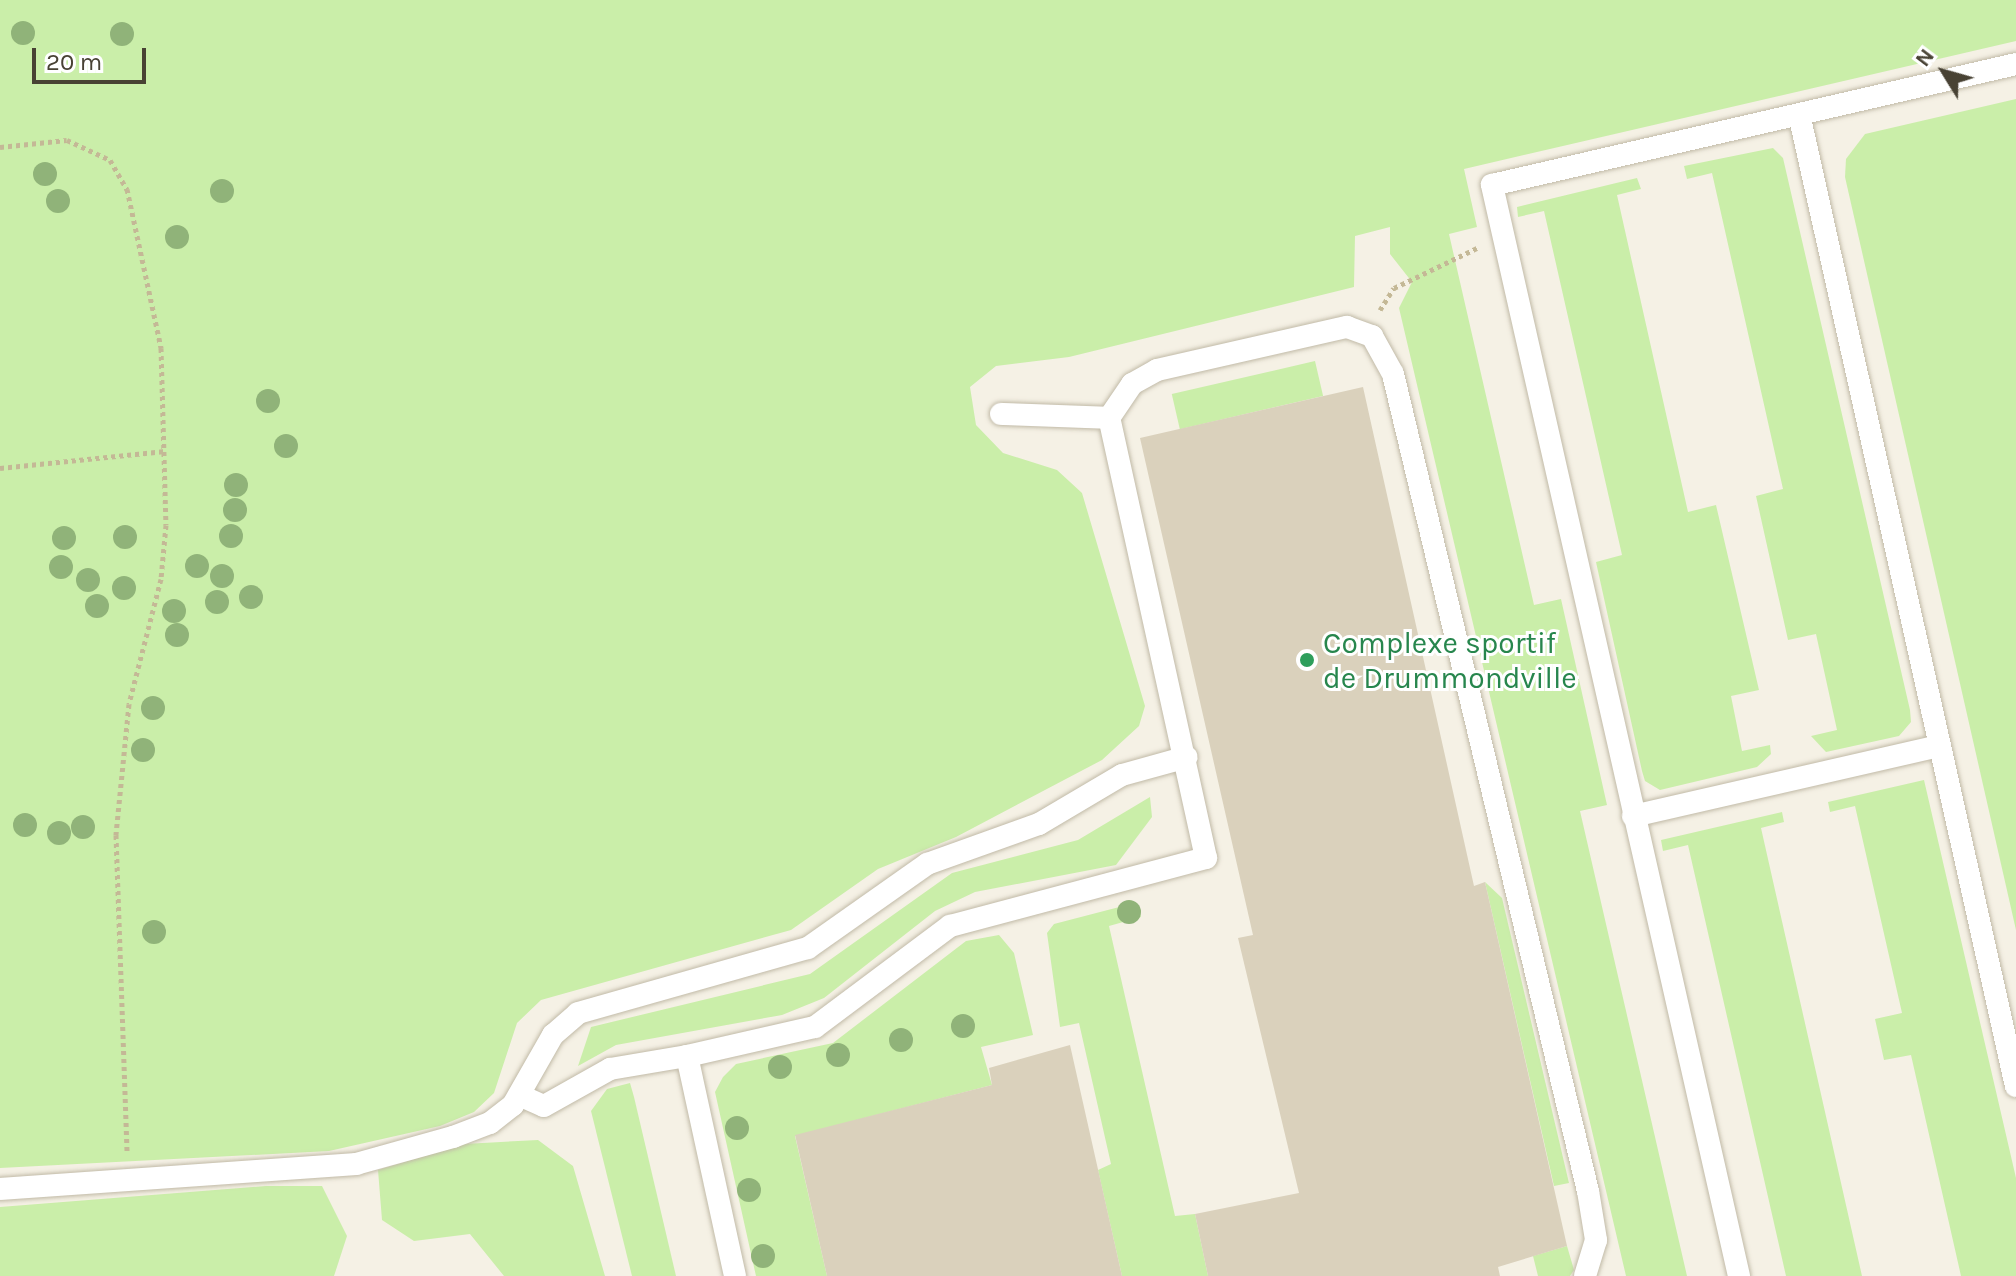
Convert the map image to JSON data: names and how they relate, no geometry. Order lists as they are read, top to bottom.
{
  "places": ["Complexe sportif de Drummondville"],
  "scale_bar": "20 m",
  "north": "top left"
}
